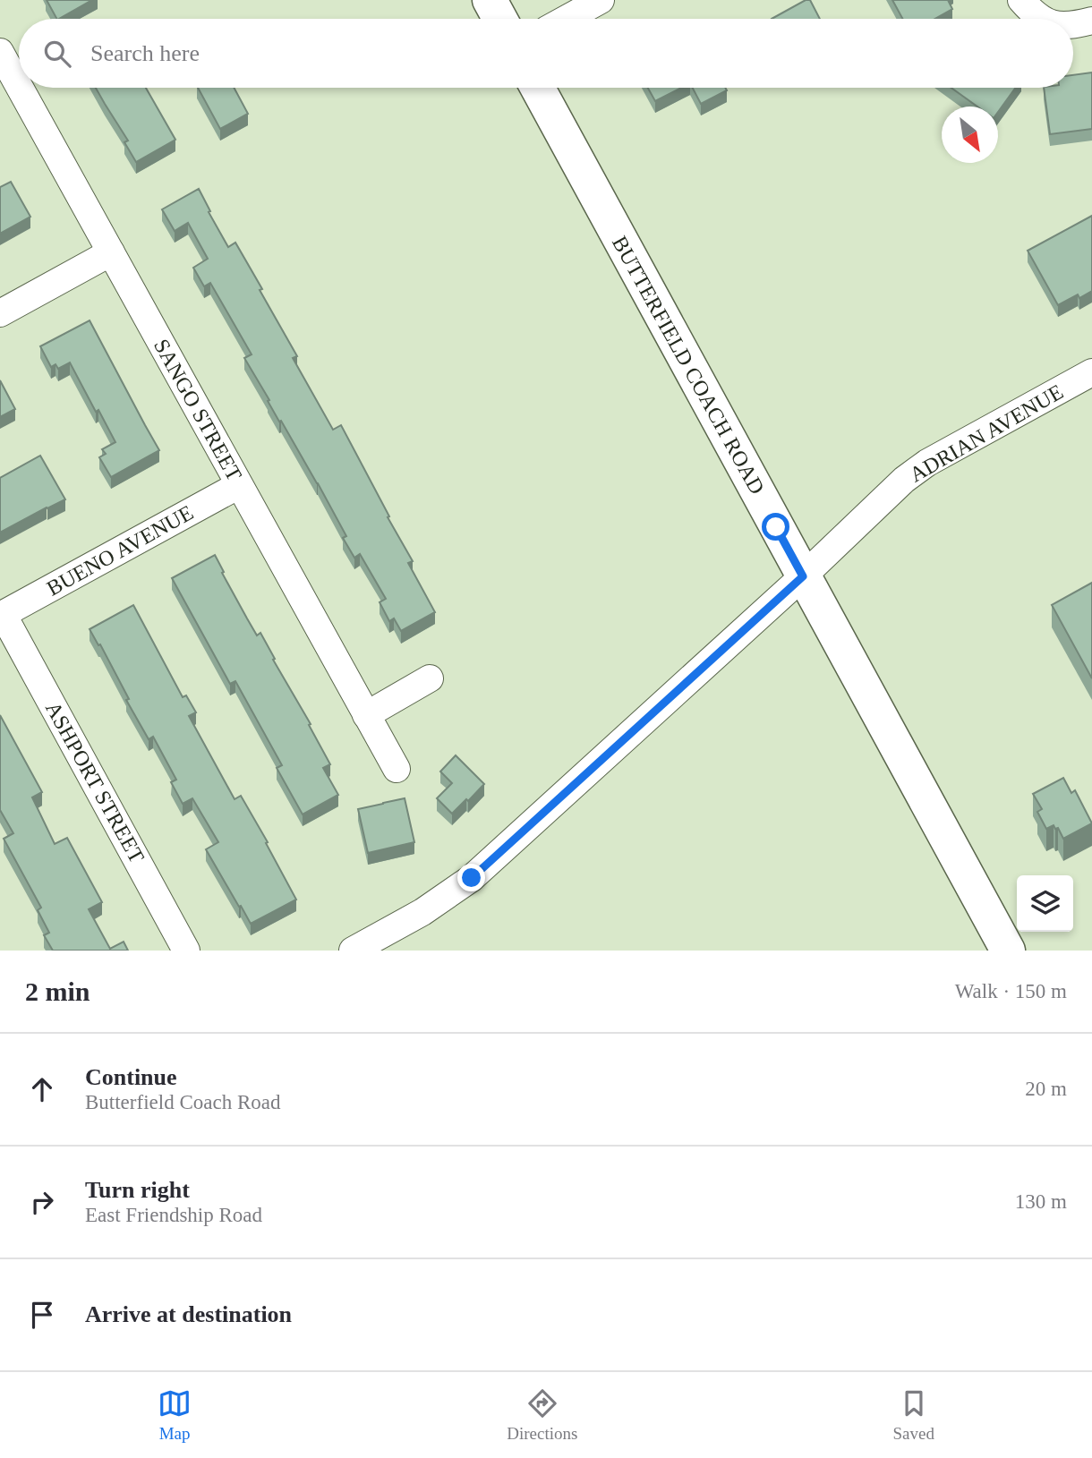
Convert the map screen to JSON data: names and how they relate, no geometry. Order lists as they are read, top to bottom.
{
  "streets": {
    "main road": ["BUTTERFIELD COACH ROAD"],
    "street": [
      "SANGO STREET",
      "ADRIAN AVENUE",
      "BUENO AVENUE",
      "ASHPORT STREET"
    ]
  },
  "crossings": [
    ["BUTTERFIELD COACH ROAD", "ADRIAN AVENUE"],
    ["SANGO STREET", "BUENO AVENUE"],
    ["BUENO AVENUE", "ASHPORT STREET"]
  ],
  "north": "bottom right",
  "page": {
    "search": "Search here",
    "heading": ["2 min", "Walk · 150 m"],
    "list": [
      ["Continue", "Butterfield Coach Road", "20 m"],
      ["Turn right", "East Friendship Road", "130 m"],
      "Arrive at destination"
    ],
    "nav": ["Map", "Directions", "Saved"]
  }
}
